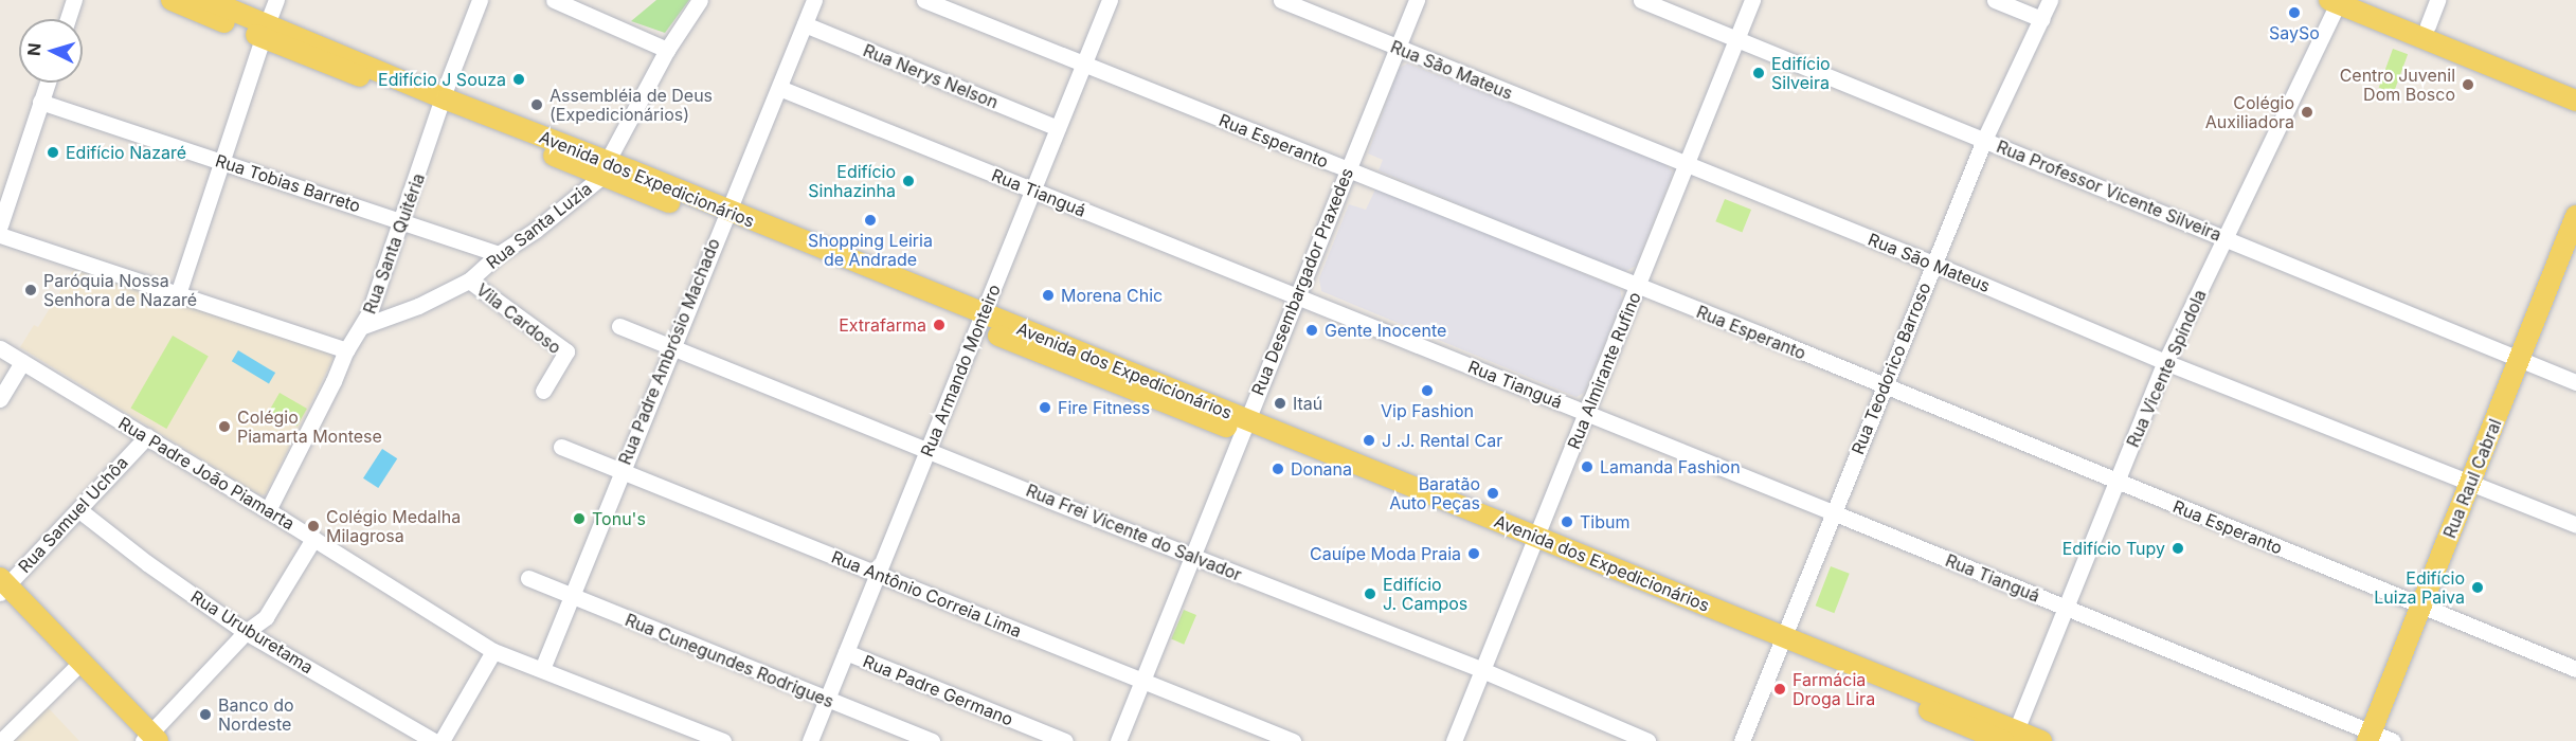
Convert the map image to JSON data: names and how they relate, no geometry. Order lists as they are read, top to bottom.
{
  "streets": {
    "main road": ["Avenida dos Expedicionários", "Rua Raul Cabral"],
    "street": [
      "Rua São Mateus",
      "Rua Nerys Nelson",
      "Rua Esperanto",
      "Rua Tobias Barreto",
      "Rua Professor Vicente Silveira",
      "Rua Tianguá",
      "Rua Santa Luzia",
      "Rua Santa Quitéria",
      "Rua Desembargador Praxedes",
      "Vila Cardoso",
      "Rua Padre Ambrósio Machado",
      "Rua Teodorico Barroso",
      "Rua Vicente Spíndola",
      "Rua Armando Monteiro",
      "Rua Almirante Rufino",
      "Rua Padre João Piamarta",
      "Rua Samuel Uchôa",
      "Rua Frei Vicente do Salvador",
      "Rua Antônio Correia Lima",
      "Rua Uruburetama",
      "Rua Cunegundes Rodrigues",
      "Rua Padre Germano"
    ]
  },
  "crossings": [
    ["Rua São Mateus", "Rua Desembargador Praxedes"],
    ["Rua São Mateus", "Rua Teodorico Barroso"],
    ["Rua São Mateus", "Rua Vicente Spíndola"],
    ["Rua São Mateus", "Rua Almirante Rufino"],
    ["Rua São Mateus", "Rua Raul Cabral"],
    ["Rua Nerys Nelson", "Rua Padre Ambrósio Machado"],
    ["Rua Nerys Nelson", "Rua Armando Monteiro"],
    ["Rua Esperanto", "Rua Desembargador Praxedes"],
    ["Rua Esperanto", "Rua Teodorico Barroso"],
    ["Rua Esperanto", "Rua Vicente Spíndola"],
    ["Rua Esperanto", "Rua Armando Monteiro"],
    ["Rua Esperanto", "Rua Almirante Rufino"],
    ["Rua Esperanto", "Rua Raul Cabral"],
    ["Avenida dos Expedicionários", "Rua Santa Luzia"],
    ["Avenida dos Expedicionários", "Rua Santa Quitéria"],
    ["Avenida dos Expedicionários", "Rua Desembargador Praxedes"],
    ["Avenida dos Expedicionários", "Rua Padre Ambrósio Machado"],
    ["Avenida dos Expedicionários", "Rua Teodorico Barroso"],
    ["Avenida dos Expedicionários", "Rua Vicente Spíndola"],
    ["Avenida dos Expedicionários", "Rua Armando Monteiro"],
    ["Avenida dos Expedicionários", "Rua Almirante Rufino"],
    ["Rua Tobias Barreto", "Rua Santa Luzia"],
    ["Rua Tobias Barreto", "Rua Santa Quitéria"],
    ["Rua Professor Vicente Silveira", "Rua Teodorico Barroso"],
    ["Rua Professor Vicente Silveira", "Rua Vicente Spíndola"],
    ["Rua Professor Vicente Silveira", "Rua Almirante Rufino"],
    ["Rua Professor Vicente Silveira", "Rua Raul Cabral"],
    ["Rua Tianguá", "Rua Desembargador Praxedes"],
    ["Rua Tianguá", "Rua Padre Ambrósio Machado"],
    ["Rua Tianguá", "Rua Teodorico Barroso"],
    ["Rua Tianguá", "Rua Vicente Spíndola"],
    ["Rua Tianguá", "Rua Armando Monteiro"],
    ["Rua Tianguá", "Rua Almirante Rufino"],
    ["Rua Tianguá", "Rua Raul Cabral"],
    ["Rua Santa Luzia", "Rua Santa Quitéria"],
    ["Rua Santa Luzia", "Vila Cardoso"],
    ["Rua Santa Quitéria", "Rua Padre João Piamarta"],
    ["Rua Desembargador Praxedes", "Rua Frei Vicente do Salvador"],
    ["Rua Desembargador Praxedes", "Rua Antônio Correia Lima"],
    ["Rua Padre Ambrósio Machado", "Rua Padre João Piamarta"],
    ["Rua Padre Ambrósio Machado", "Rua Frei Vicente do Salvador"],
    ["Rua Padre Ambrósio Machado", "Rua Antônio Correia Lima"],
    ["Rua Padre Ambrósio Machado", "Rua Cunegundes Rodrigues"],
    ["Rua Armando Monteiro", "Rua Frei Vicente do Salvador"],
    ["Rua Armando Monteiro", "Rua Antônio Correia Lima"],
    ["Rua Armando Monteiro", "Rua Cunegundes Rodrigues"],
    ["Rua Armando Monteiro", "Rua Padre Germano"],
    ["Rua Almirante Rufino", "Rua Frei Vicente do Salvador"],
    ["Rua Padre João Piamarta", "Rua Samuel Uchôa"],
    ["Rua Samuel Uchôa", "Rua Uruburetama"]
  ],
  "places": [
    "SaySo",
    "Edifício Silveira",
    "Edifício J Souza",
    "Centro Juvenil Dom Bosco",
    "Assembléia de Deus (Expedicionários)",
    "Colégio Auxiliadora",
    "Edifício Nazaré",
    "Edifício Sinhazinha",
    "Shopping Leiria de Andrade",
    "Paróquia Nossa Senhora de Nazaré",
    "Morena Chic",
    "Extrafarma",
    "Gente Inocente",
    "Vip Fashion",
    "Itaú",
    "Fire Fitness",
    "Colégio Piamarta Montese",
    "J .J. Rental Car",
    "Lamanda Fashion",
    "Donana",
    "Baratão Auto Peças",
    "Tonu's",
    "Tibum",
    "Colégio Medalha Milagrosa",
    "Edifício Tupy",
    "Cauípe Moda Praia",
    "Edifício Luiza Paiva",
    "Edifício J. Campos",
    "Farmácia Droga Lira",
    "Banco do Nordeste"
  ],
  "north": "left"
}
